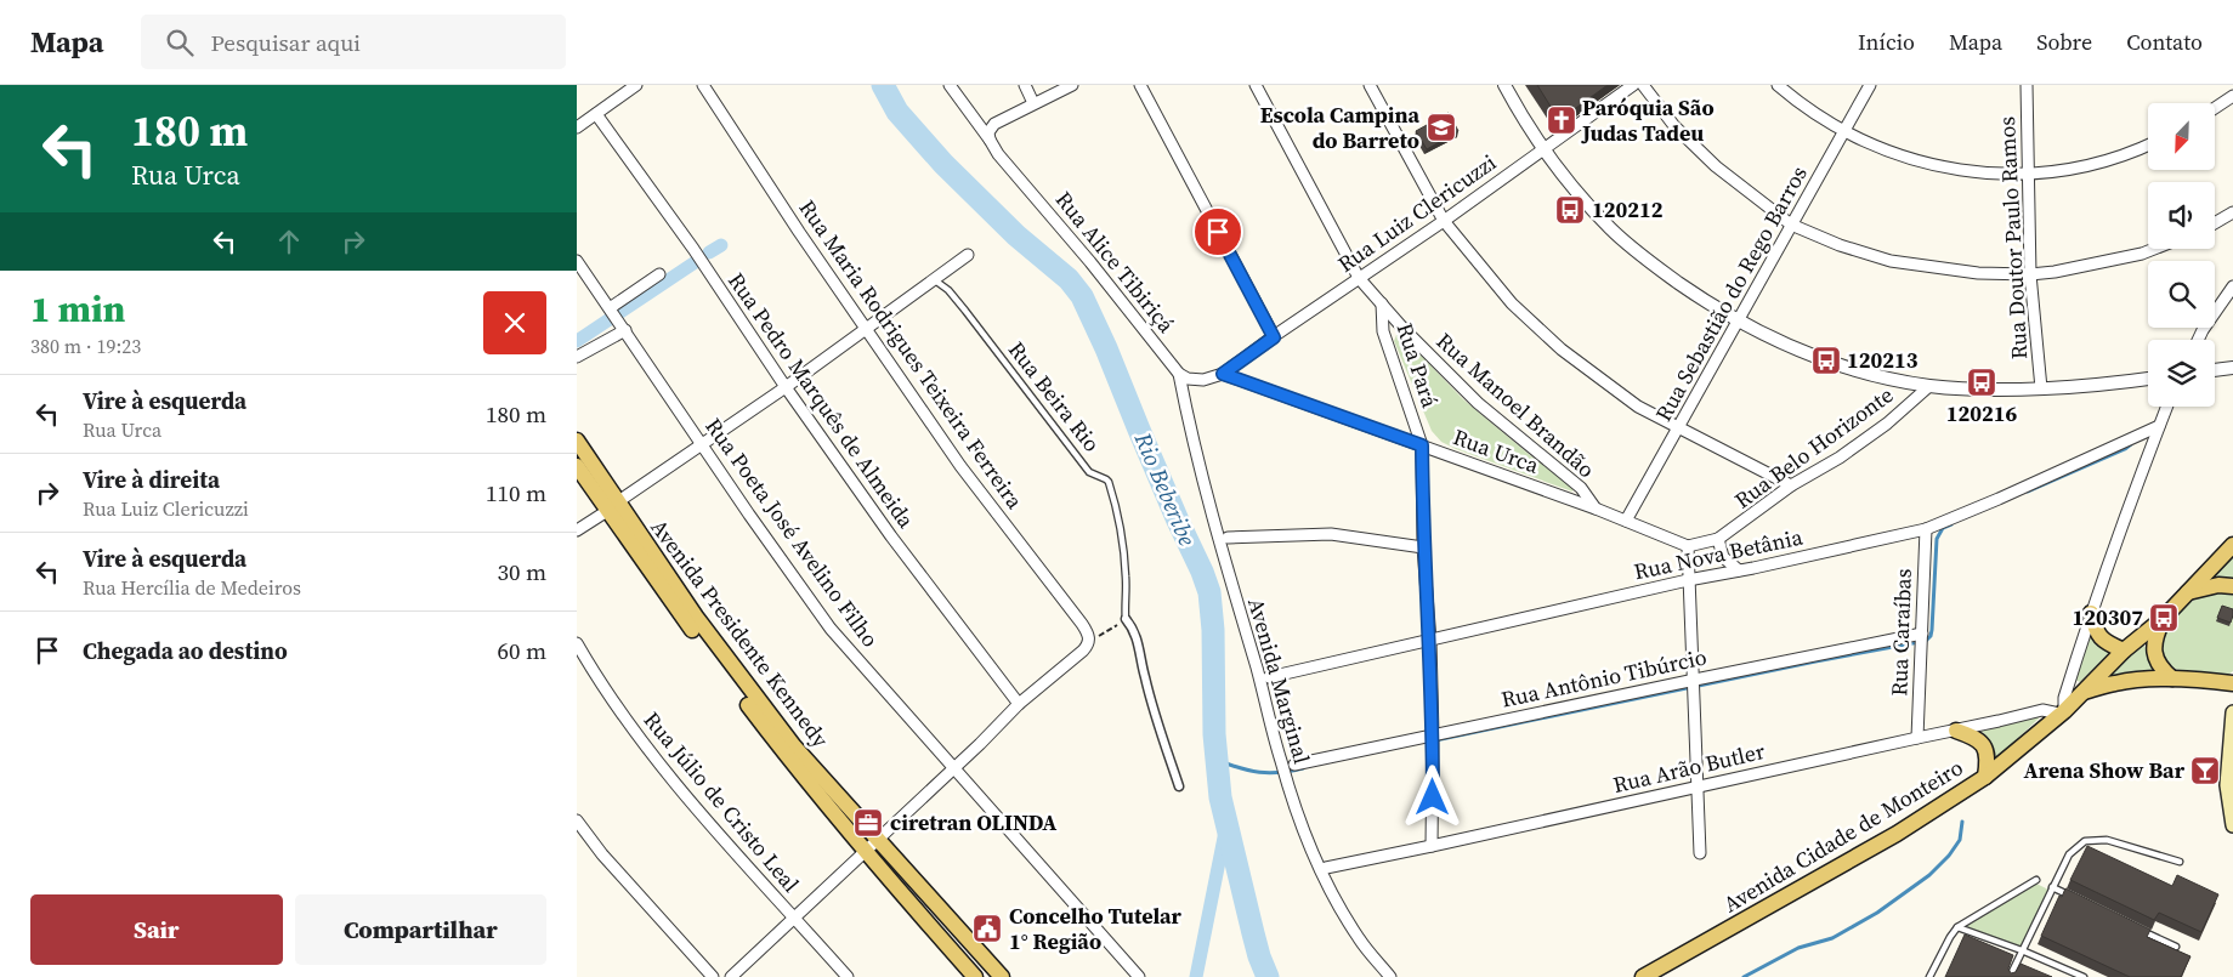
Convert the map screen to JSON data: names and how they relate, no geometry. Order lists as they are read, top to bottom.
{
  "streets": {
    "main road": ["Avenida Presidente Kennedy", "Avenida Cidade de Monteiro"],
    "street": [
      "Rua Luiz Clericuzzi",
      "Rua Doutor Paulo Ramos",
      "Rua Alice Tibiriçá",
      "Rua Sebastião do Rego Barros",
      "Rua Maria Rodrigues Teixeira Ferreira",
      "Rua Pará",
      "Rua Beira Rio",
      "Rua Pedro Marquês de Almeida",
      "Rua Manoel Brandão",
      "Rua Belo Horizonte",
      "Rua Urca",
      "Rua Poeta José Avelino Filho",
      "Rua Nova Betânia",
      "Rua Caraíbas",
      "Rua Antônio Tibúrcio",
      "Avenida Marginal",
      "Rua Arão Butler",
      "Rua Júlio de Cristo Leal"
    ]
  },
  "crossings": [
    ["Rua Luiz Clericuzzi", "Rua Manoel Brandão"],
    ["Rua Luiz Clericuzzi", "Rua Urca"],
    ["Rua Alice Tibiriçá", "Avenida Marginal"],
    ["Rua Sebastião do Rego Barros", "Rua Urca"],
    ["Rua Pará", "Rua Manoel Brandão"],
    ["Rua Pará", "Rua Urca"],
    ["Rua Pará", "Rua Nova Betânia"],
    ["Rua Pará", "Rua Antônio Tibúrcio"],
    ["Rua Pará", "Rua Arão Butler"],
    ["Rua Manoel Brandão", "Rua Urca"],
    ["Rua Nova Betânia", "Rua Caraíbas"],
    ["Rua Caraíbas", "Rua Antônio Tibúrcio"],
    ["Rua Caraíbas", "Rua Arão Butler"],
    ["Rua Arão Butler", "Avenida Cidade de Monteiro"]
  ],
  "water": ["Rio Beberibe"],
  "places": {
    "church": ["Paróquia São Judas Tadeu"],
    "school or university": ["Escola Campina do Barreto"],
    "bus stop": [
      "120212",
      "120213",
      "120216",
      "120307"
    ],
    "bar": ["Arena Show Bar"],
    "office": ["ciretran OLINDA"],
    "public building": ["Concelho Tutelar 1° Região"]
  },
  "north": "bottom left",
  "page": {
    "header": "Mapa",
    "search": "Pesquisar aqui",
    "nav": [
      "Início",
      "Mapa",
      "Sobre",
      "Contato"
    ],
    "turn": ["180 m", "Rua Urca"],
    "heading": ["1 min", "380 m · 19:23"],
    "list": [
      {
        "name": "Vire à esquerda",
        "note": "Rua Urca",
        "value": "180 m"
      },
      {
        "name": "Vire à direita",
        "note": "Rua Luiz Clericuzzi",
        "value": "110 m"
      },
      {
        "name": "Vire à esquerda",
        "note": "Rua Hercília de Medeiros",
        "value": "30 m"
      },
      {
        "name": "Chegada ao destino",
        "value": "60 m"
      }
    ],
    "buttons": ["Sair", "Compartilhar"]
  }
}
